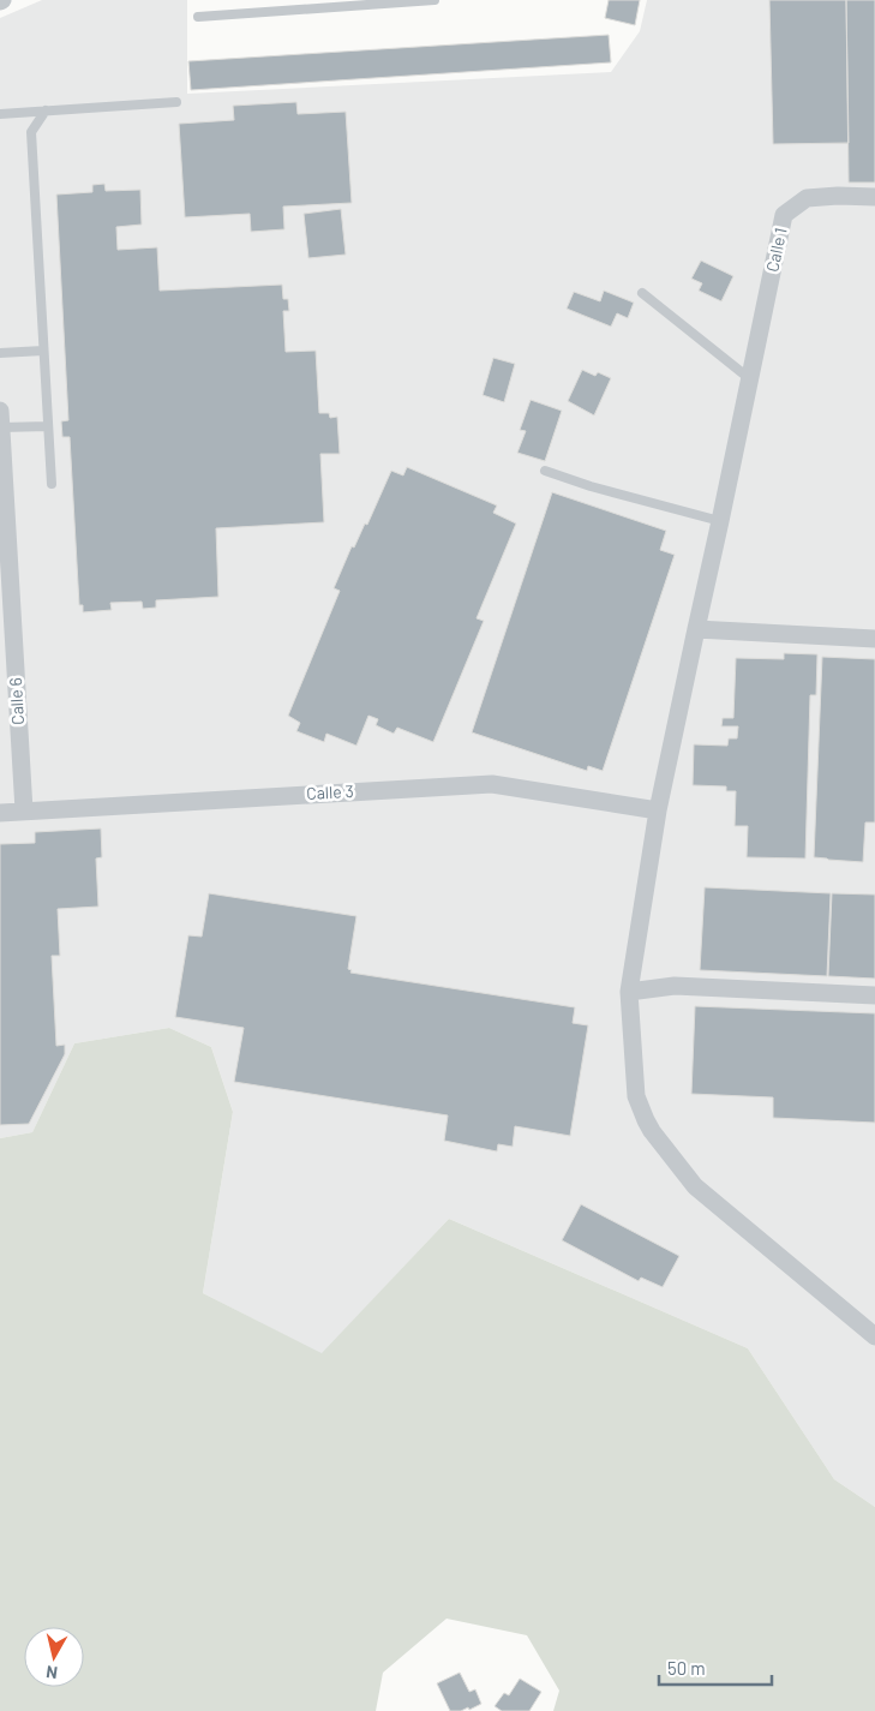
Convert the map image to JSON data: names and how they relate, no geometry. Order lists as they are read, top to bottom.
{
  "streets": {
    "street": ["Calle 1", "Calle 6", "Calle 3"]
  },
  "crossings": [
    ["Calle 1", "Calle 3"],
    ["Calle 6", "Calle 3"]
  ],
  "scale_bar": "50 m",
  "north": "bottom"
}
